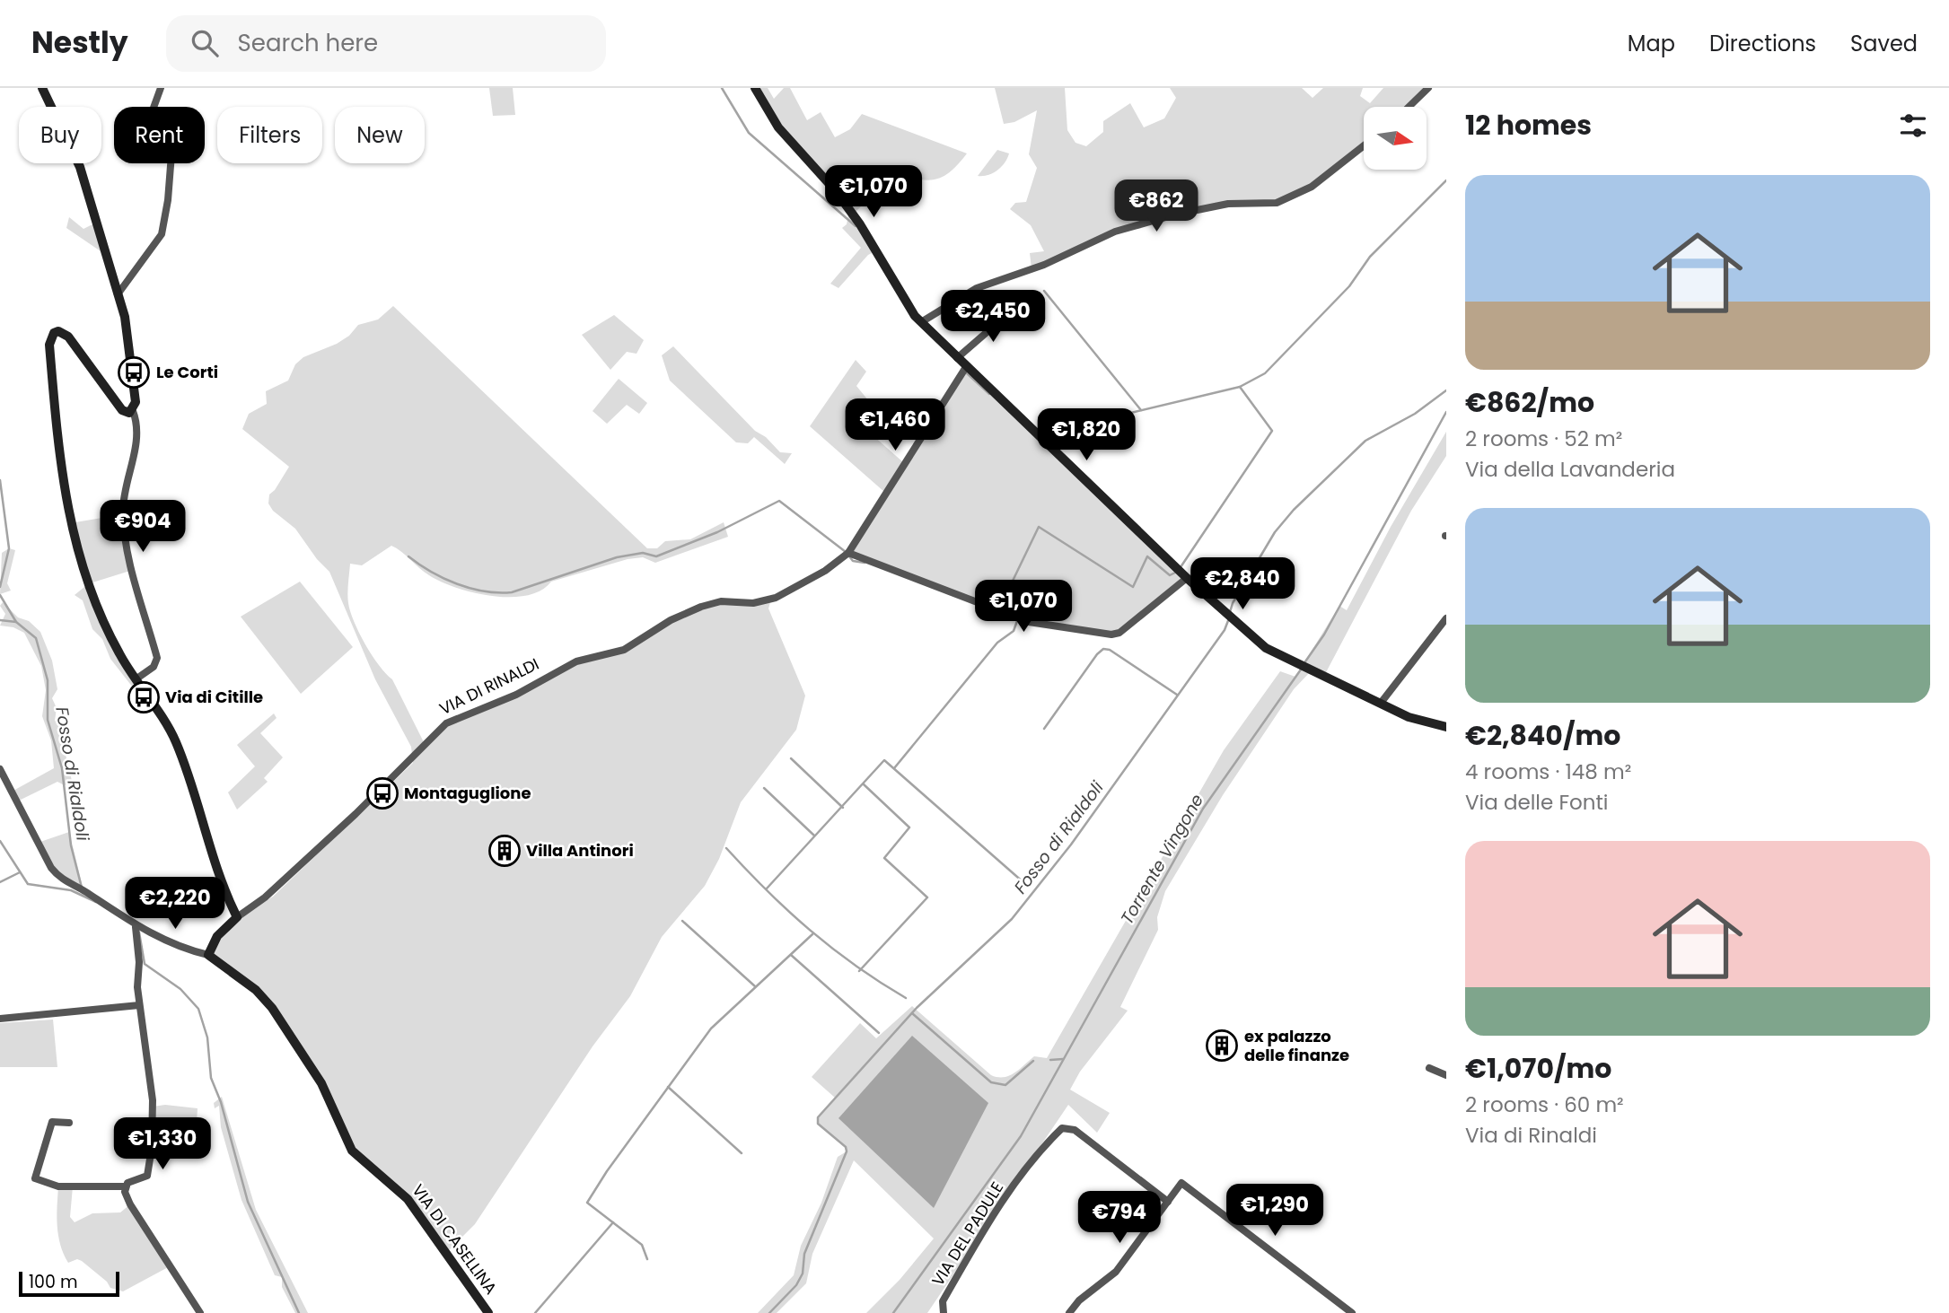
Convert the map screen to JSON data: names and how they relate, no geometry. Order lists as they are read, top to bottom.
{
  "streets": {
    "street": ["VIA DI RINALDI", "VIA DEL PADULE", "VIA DI CASELLINA"]
  },
  "crossings": [
    ["VIA DI RINALDI", "VIA DI CASELLINA"]
  ],
  "water": ["Fosso di Rialdoli", "Torrente Vingone"],
  "places": {
    "bus stop": ["Le Corti", "Via di Citille", "Montaguglione"],
    "building": ["Villa Antinori", "ex palazzo delle finanze"]
  },
  "scale_bar": "100 m",
  "north": "right",
  "page": {
    "header": "Nestly",
    "search": "Search here",
    "nav": ["Map", "Directions", "Saved"],
    "heading": "12 homes",
    "chip": [
      "Buy",
      "Rent",
      "Filters",
      "New"
    ],
    "list": [
      {
        "name": "€862/mo",
        "note": "2 rooms · 52 m² · Via della Lavanderia"
      },
      {
        "name": "€2,840/mo",
        "note": "4 rooms · 148 m² · Via delle Fonti"
      },
      {
        "name": "€1,070/mo",
        "note": "2 rooms · 60 m² · Via di Rinaldi"
      }
    ],
    "price": [
      "€1,070",
      "€862",
      "€2,450",
      "€1,460",
      "€1,820",
      "€904",
      "€2,840",
      "€1,070",
      "€2,220",
      "€1,330",
      "€1,290",
      "€794"
    ],
    "scale": "100 m"
  }
}
